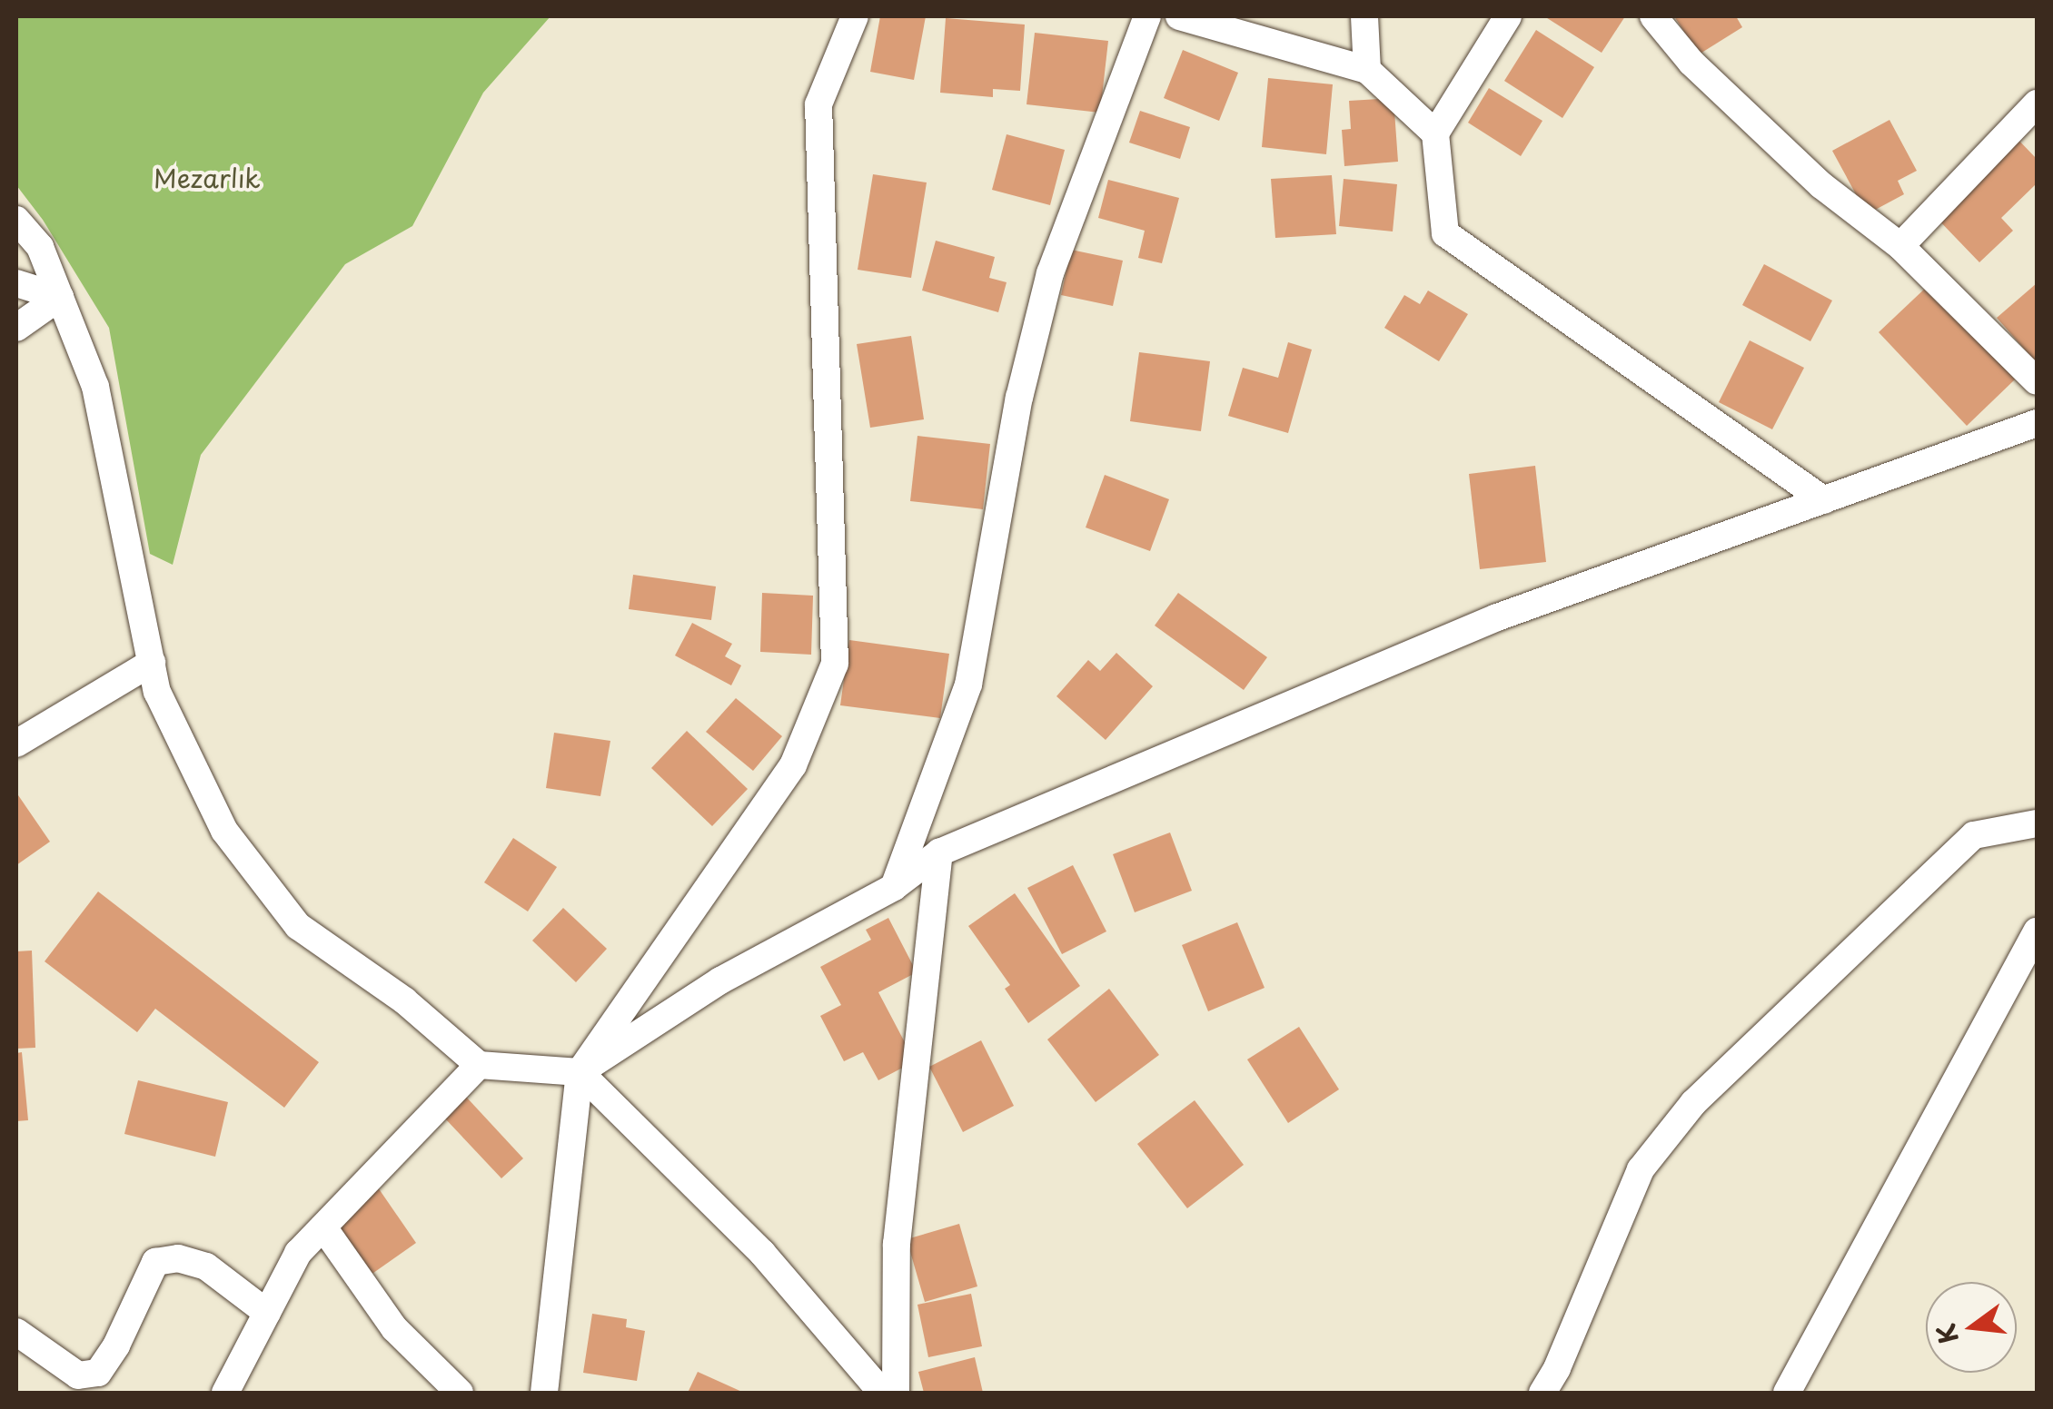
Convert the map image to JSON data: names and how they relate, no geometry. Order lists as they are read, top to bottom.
{
  "parks": ["Mezarlık"],
  "north": "left"
}
